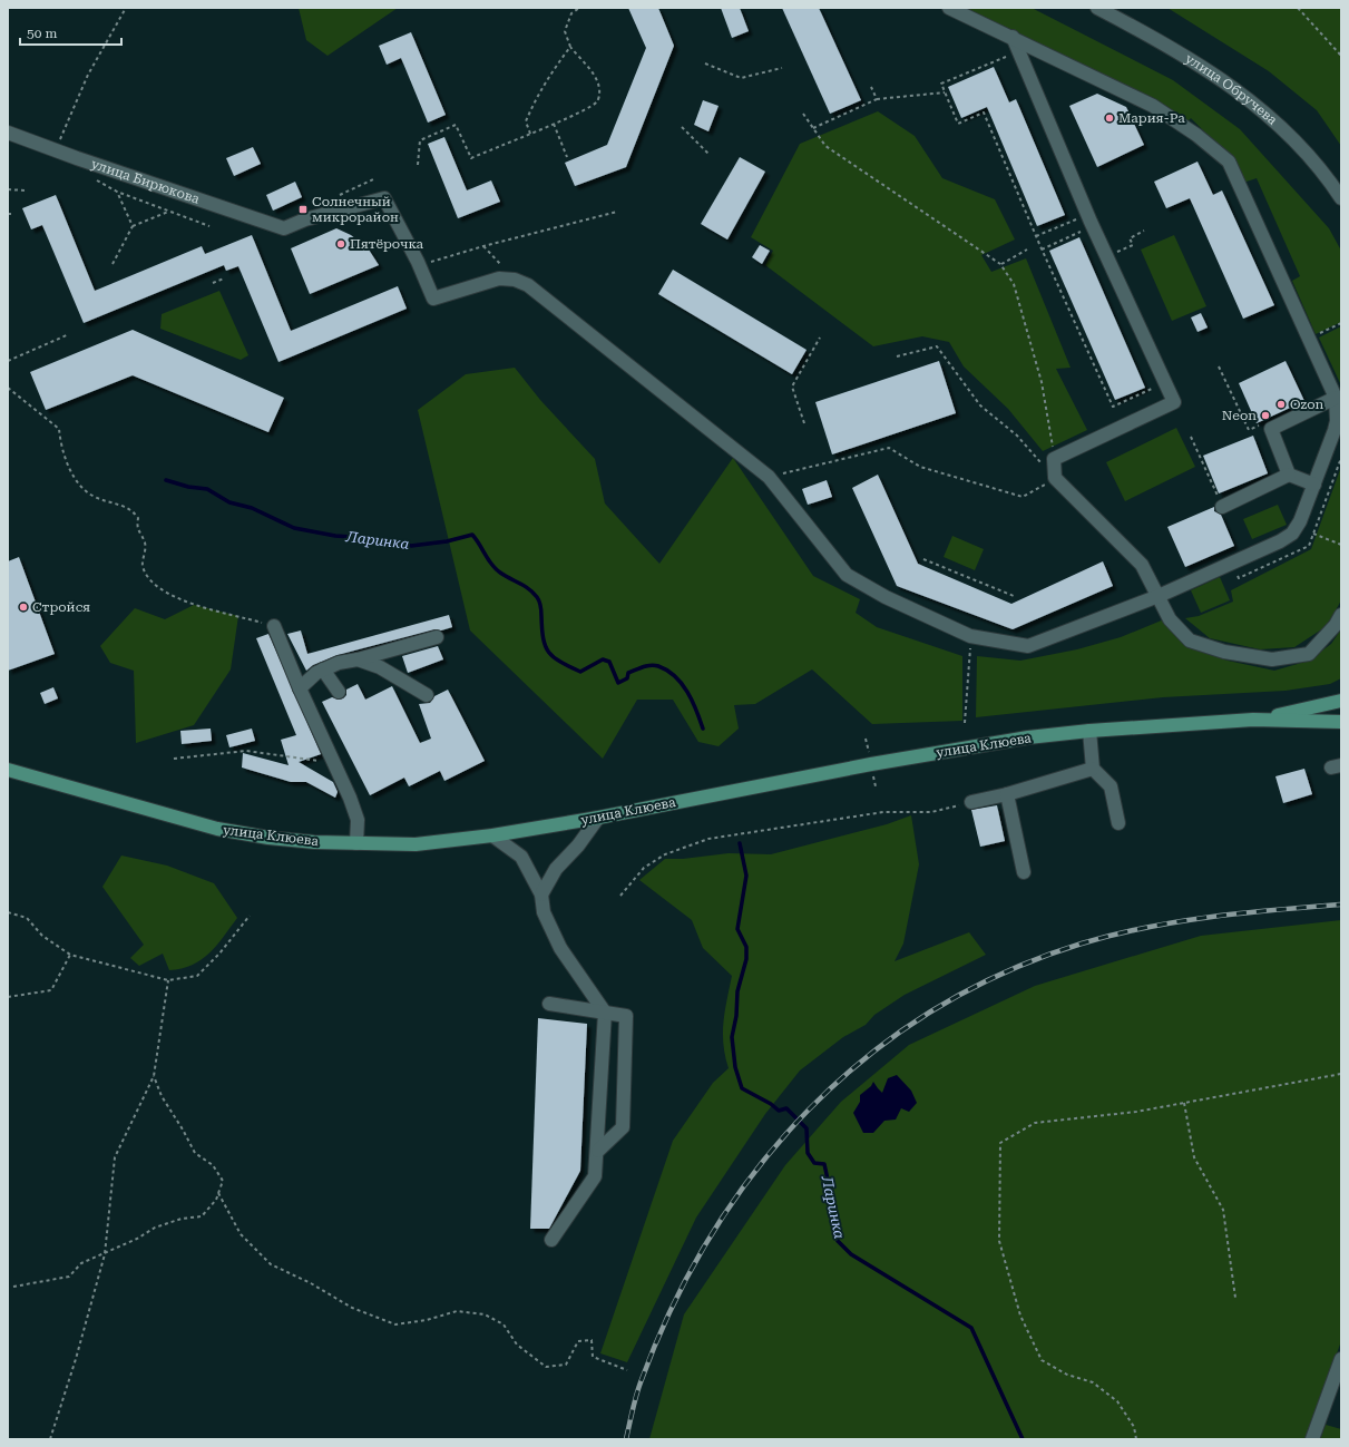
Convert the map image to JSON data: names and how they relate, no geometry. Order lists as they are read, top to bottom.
{
  "streets": {
    "main road": ["улица Клюева"],
    "street": ["улица Обручева", "улица Бирюкова"]
  },
  "water": ["Ларинка"],
  "places": {
    "other": [
      "Мария-Ра",
      "Пятёрочка",
      "Ozon",
      "Neon",
      "Стройся"
    ],
    "transit": ["Солнечный микрорайон"]
  },
  "scale_bar": "50 m"
}
